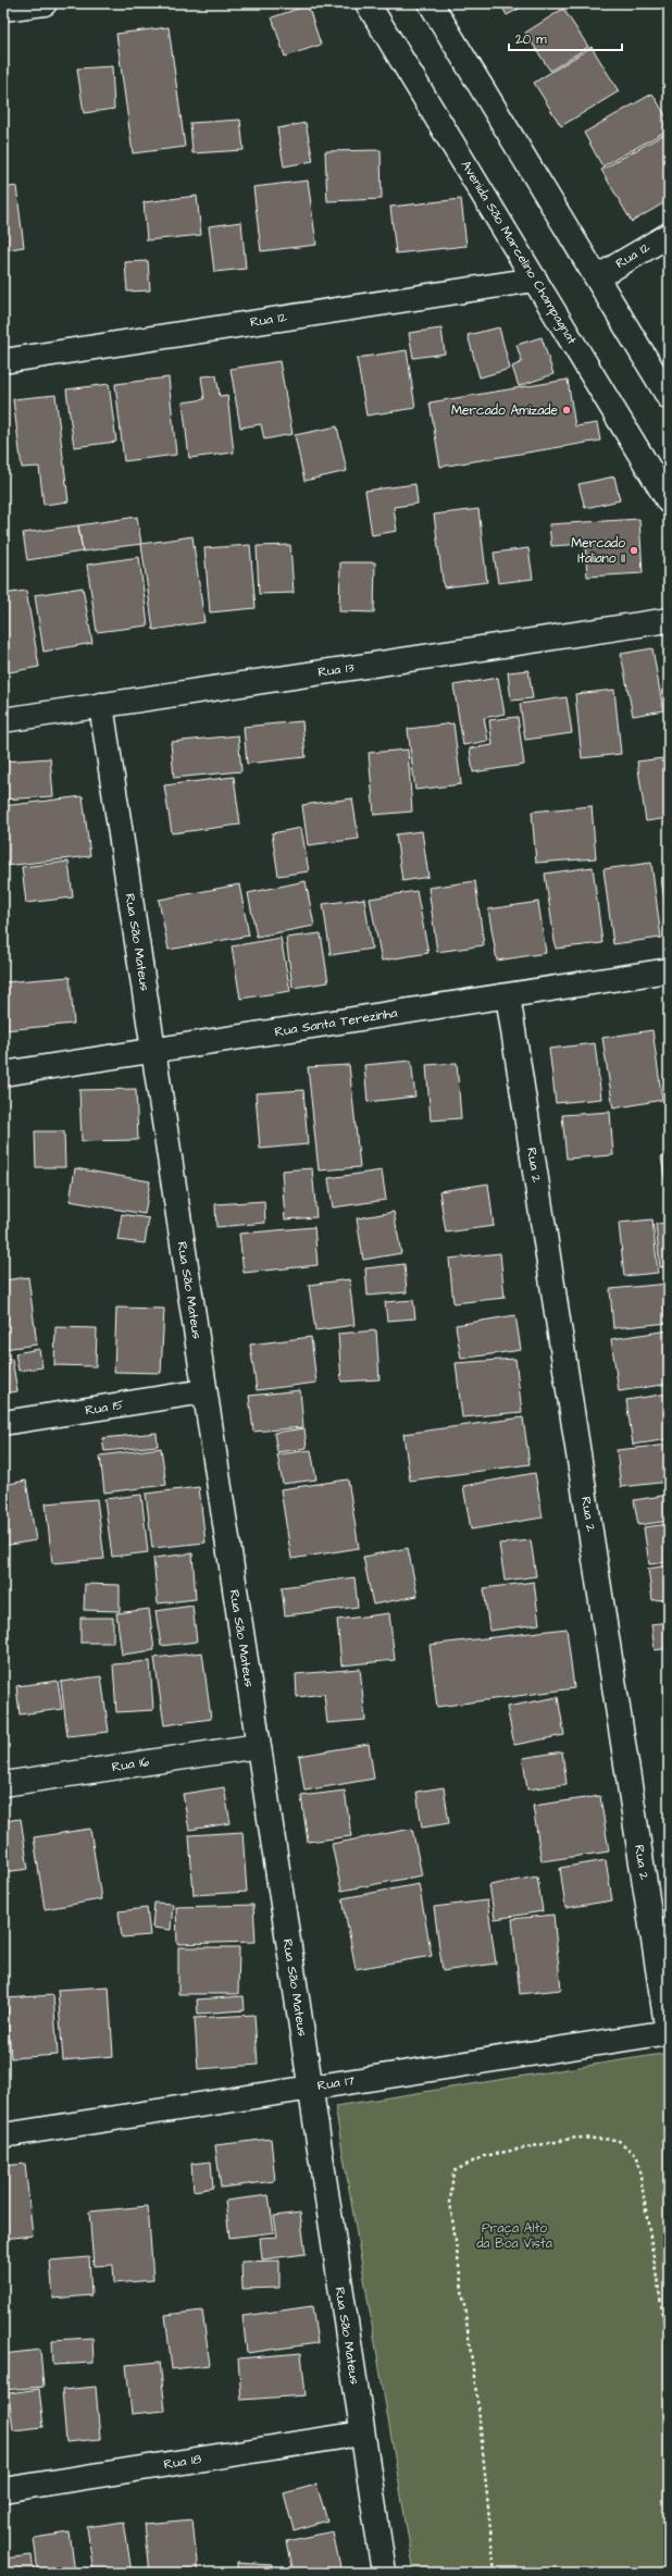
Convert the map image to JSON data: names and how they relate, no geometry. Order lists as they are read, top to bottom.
{
  "streets": {
    "street": [
      "Avenida São Marcelino Champagnat",
      "Rua 12",
      "Rua 13",
      "Rua São Mateus",
      "Rua Santa Terezinha",
      "Rua 2",
      "Rua 15",
      "Rua 16",
      "Rua 17",
      "Rua 18"
    ]
  },
  "crossings": [
    ["Avenida São Marcelino Champagnat", "Rua 12"],
    ["Rua 13", "Rua São Mateus"],
    ["Rua São Mateus", "Rua Santa Terezinha"],
    ["Rua São Mateus", "Rua 15"],
    ["Rua São Mateus", "Rua 16"],
    ["Rua São Mateus", "Rua 17"],
    ["Rua São Mateus", "Rua 18"],
    ["Rua Santa Terezinha", "Rua 2"],
    ["Rua 2", "Rua 17"]
  ],
  "parks": ["Praça Alto da Boa Vista"],
  "places": ["Mercado Amizade", "Mercado Italiano II"],
  "scale_bar": "20 m"
}
